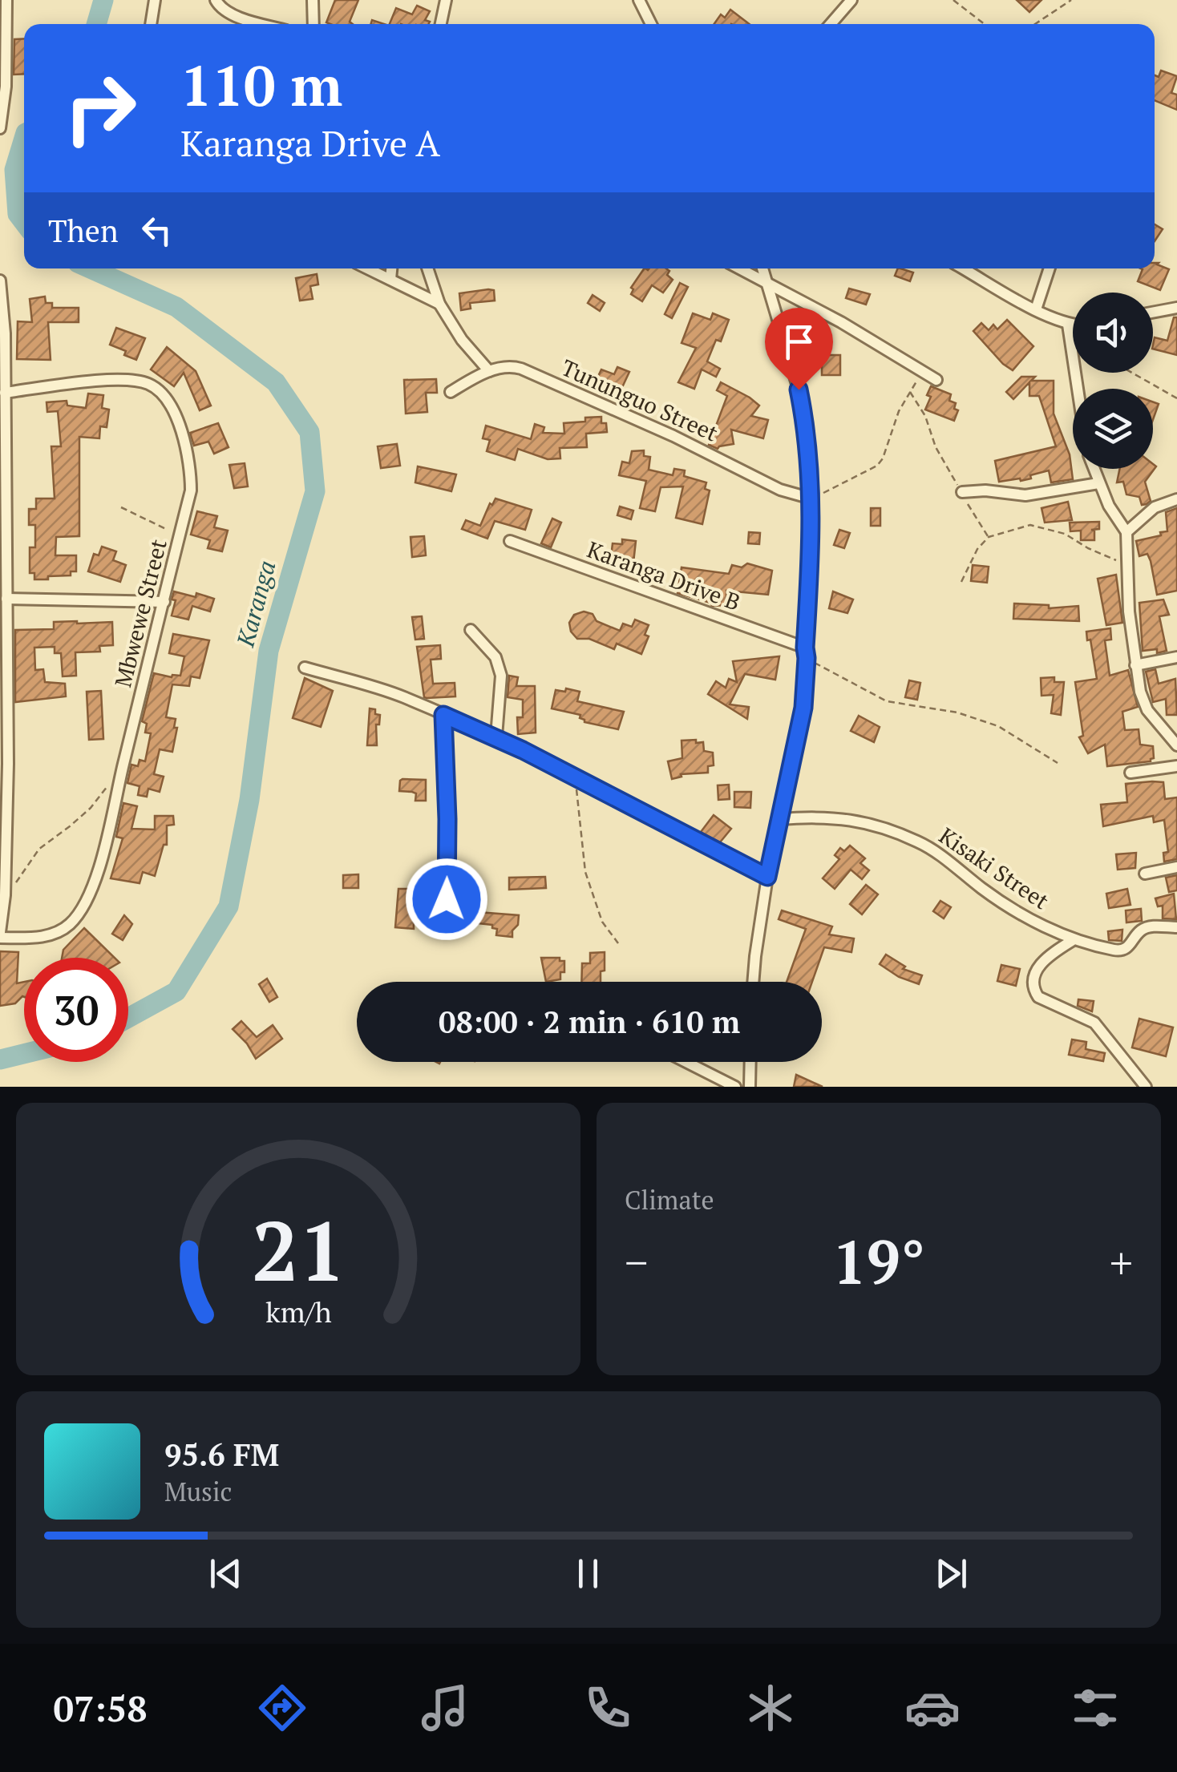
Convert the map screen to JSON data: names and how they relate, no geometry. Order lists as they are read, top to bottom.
{
  "streets": {
    "street": [
      "Tununguo Street",
      "Karanga Drive B",
      "Mbwewe Street",
      "Kisaki Street"
    ]
  },
  "water": ["Karanga"],
  "page": {
    "turn": ["110 m", "Karanga Drive A"],
    "then": "Then",
    "limit": "30",
    "trip": "08:00 · 2 min · 610 m",
    "tile": "Climate",
    "heat": ["−", "19°", "+"],
    "song": ["95.6 FM", "Music"],
    "tabs": "07:58",
    "gauge": ["21", "km/h"]
  }
}
